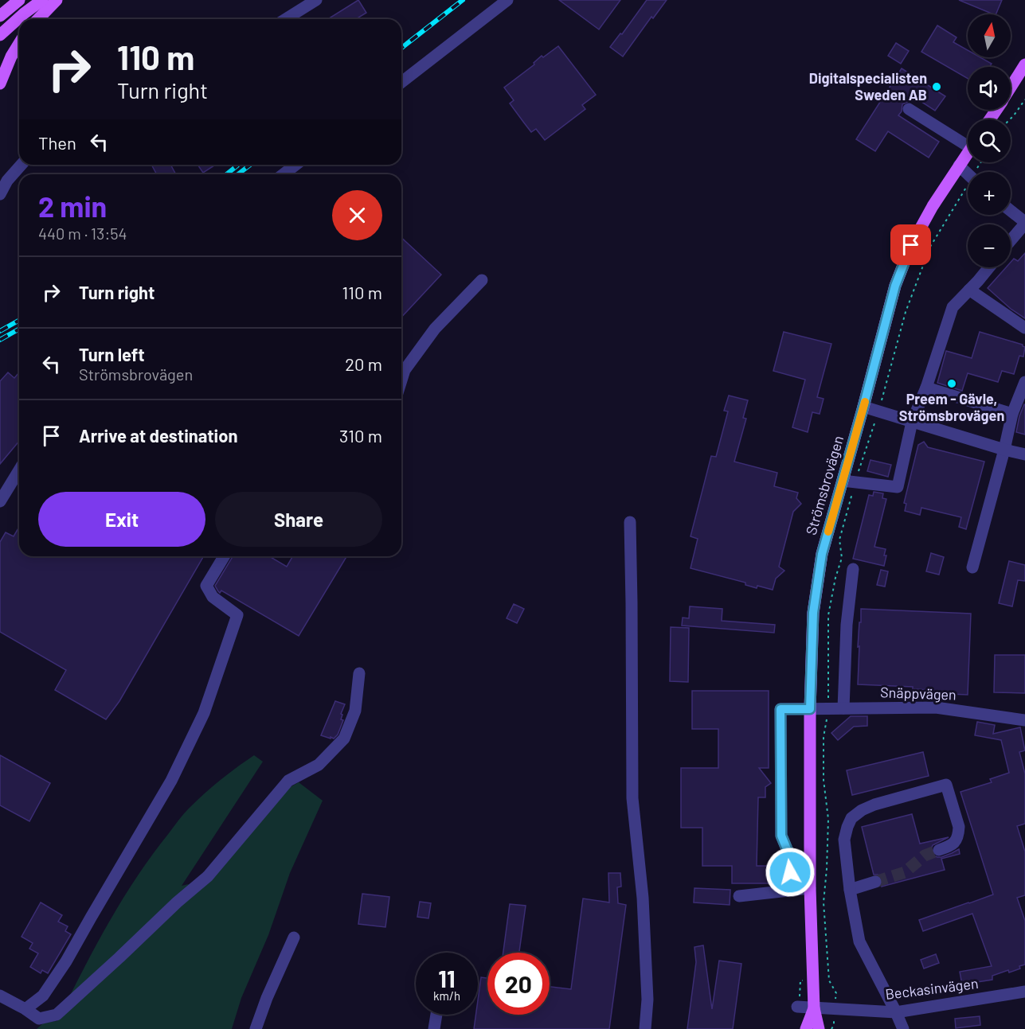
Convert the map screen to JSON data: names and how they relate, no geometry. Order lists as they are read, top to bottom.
{
  "streets": {
    "main road": ["Strömsbrovägen"],
    "street": ["Snäppvägen", "Beckasinvägen"]
  },
  "crossings": [
    ["Strömsbrovägen", "Snäppvägen"],
    ["Strömsbrovägen", "Beckasinvägen"]
  ],
  "places": ["Digitalspecialisten Sweden AB", "Preem - Gävle, Strömsbrovägen"],
  "north": "top",
  "page": {
    "map_buttons": ["+", "−"],
    "turn": ["110 m", "Turn right"],
    "then": "Then",
    "heading": ["2 min", "440 m · 13:54"],
    "list": [
      {
        "name": "Turn right",
        "value": "110 m"
      },
      {
        "name": "Turn left",
        "note": "Strömsbrovägen",
        "value": "20 m"
      },
      {
        "name": "Arrive at destination",
        "value": "310 m"
      }
    ],
    "buttons": ["Exit", "Share"],
    "speed": "11 km/h",
    "limit": "20"
  }
}
